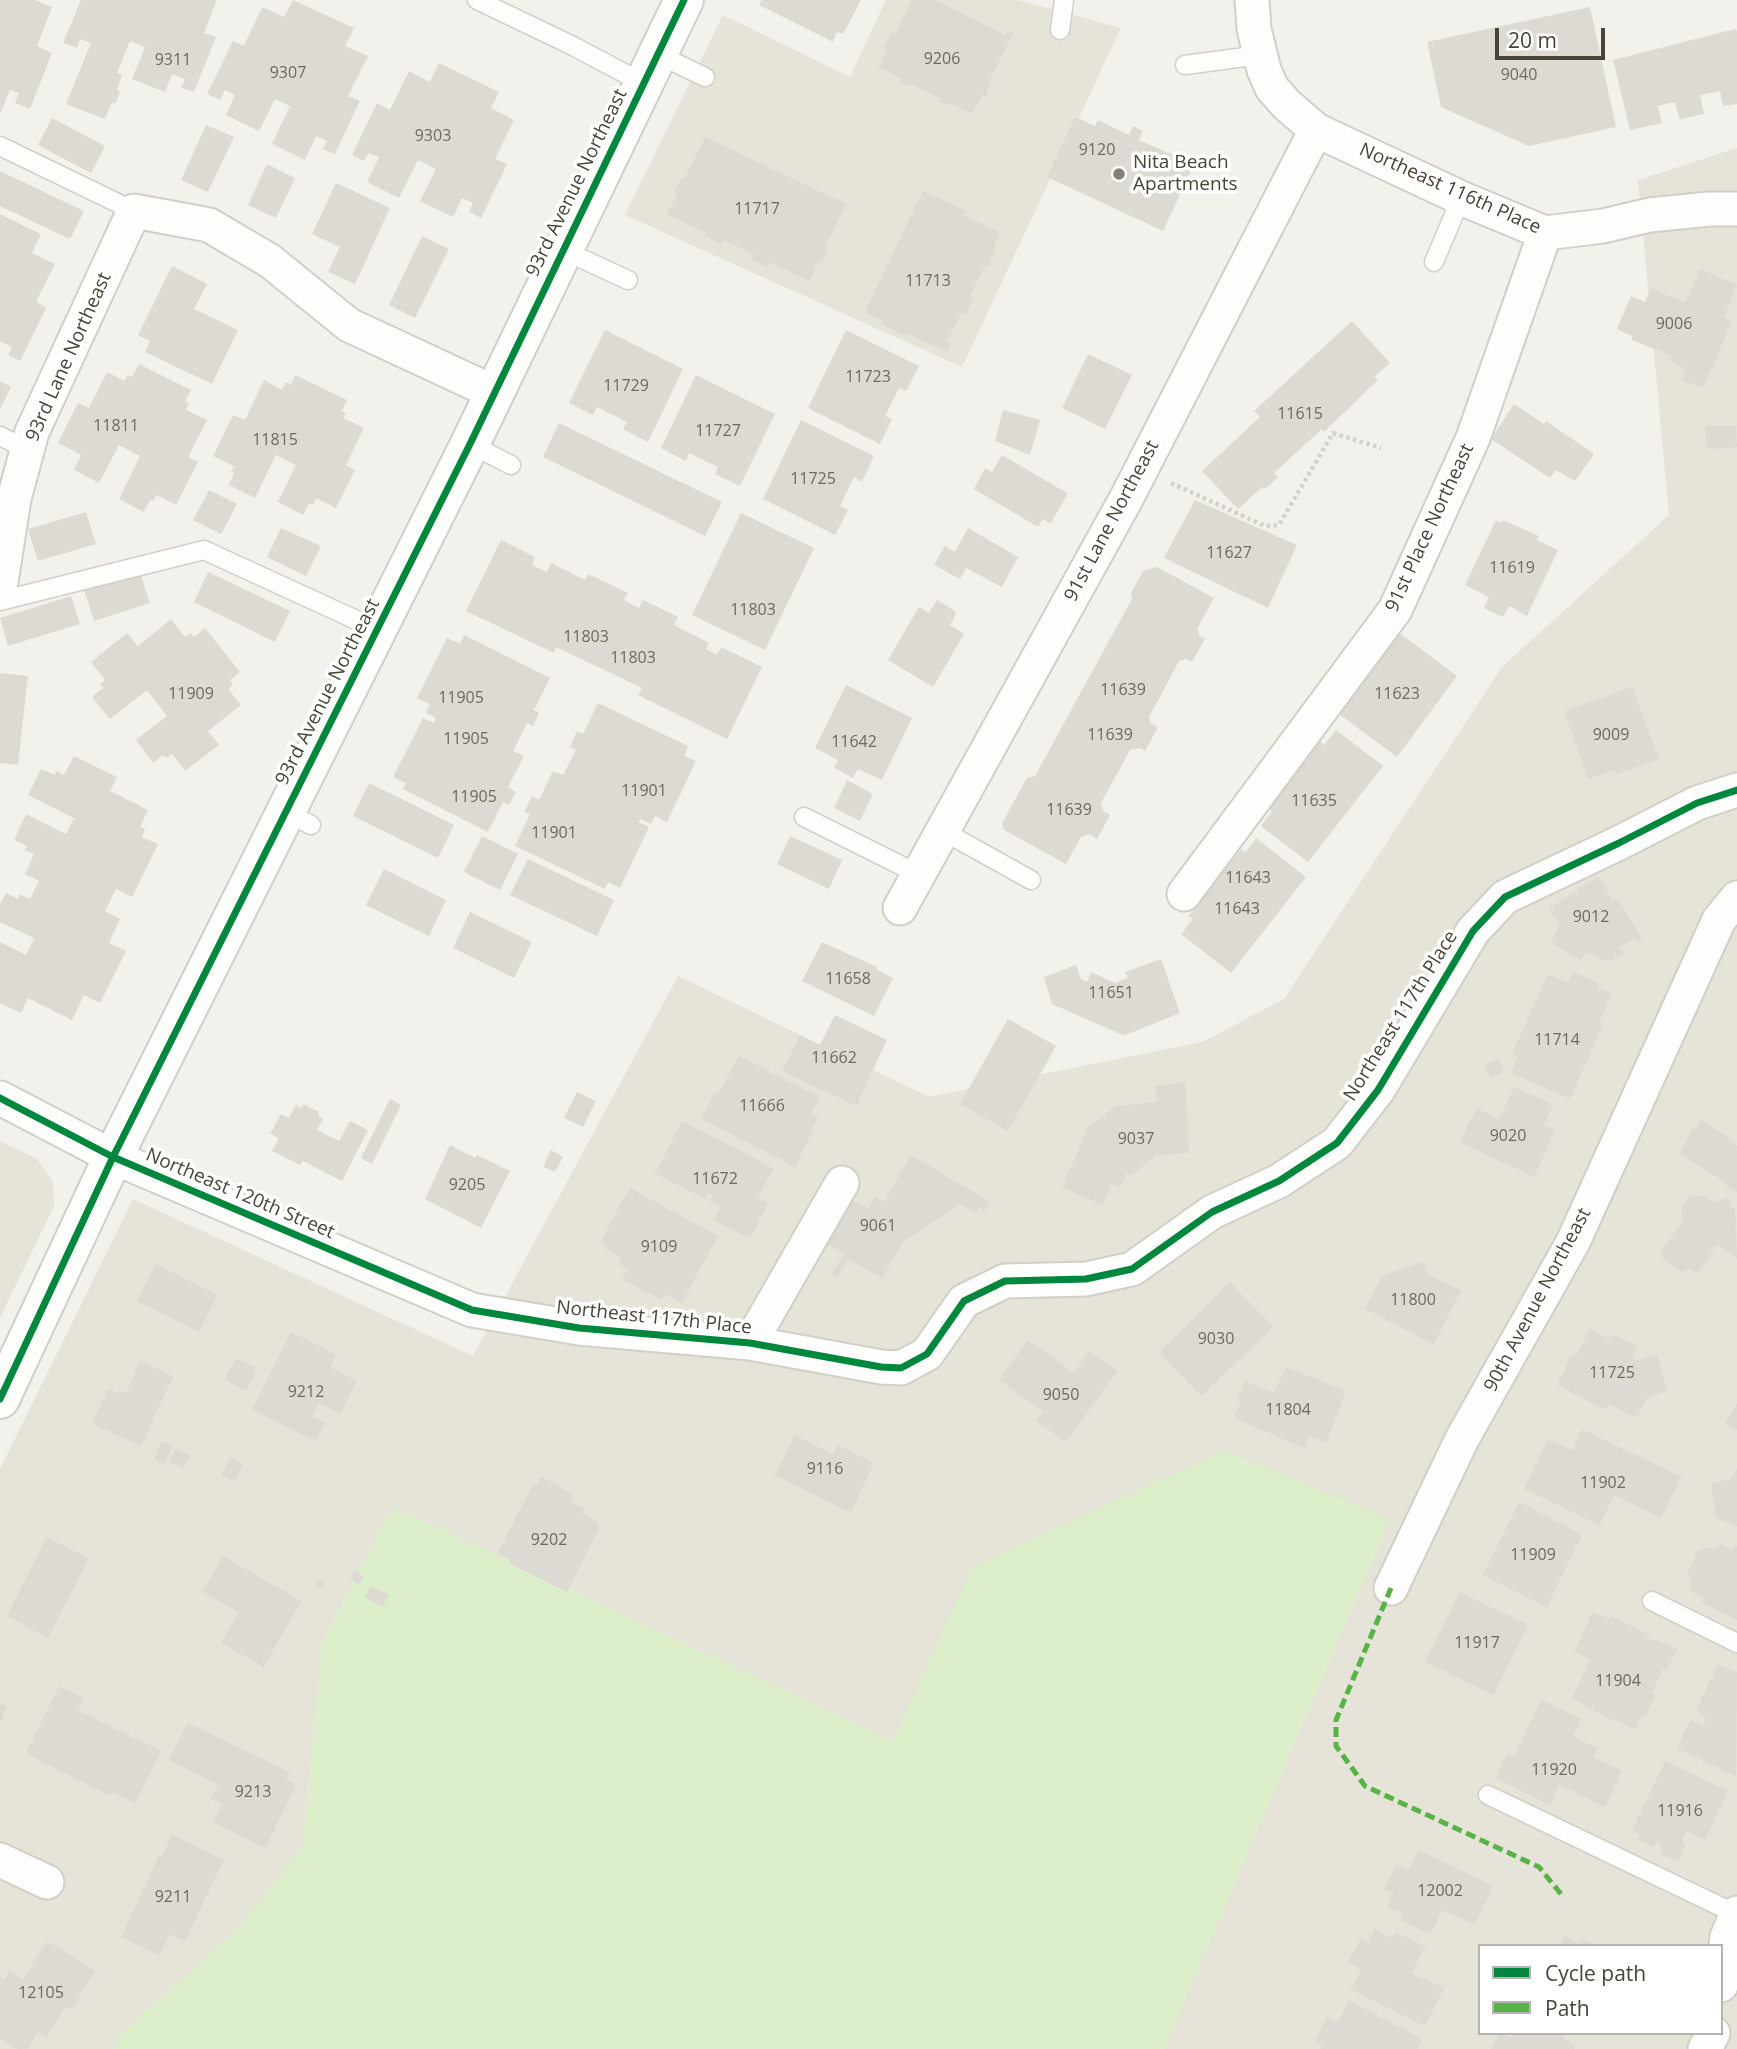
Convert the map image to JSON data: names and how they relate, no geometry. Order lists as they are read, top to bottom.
{
  "streets": {
    "street": [
      "93rd Avenue Northeast",
      "Northeast 116th Place",
      "93rd Lane Northeast",
      "91st Lane Northeast",
      "91st Place Northeast",
      "Northeast 117th Place",
      "Northeast 120th Street",
      "90th Avenue Northeast"
    ]
  },
  "crossings": [
    ["93rd Avenue Northeast", "Northeast 120th Street"],
    ["Northeast 116th Place", "91st Lane Northeast"],
    ["Northeast 116th Place", "91st Place Northeast"],
    ["Northeast 117th Place", "Northeast 120th Street"]
  ],
  "places": ["Nita Beach Apartments"],
  "house_numbers": [
    "9206",
    "9311",
    "9307",
    "9040",
    "9303",
    "9120",
    "11717",
    "11713",
    "9006",
    "11723",
    "11729",
    "11615",
    "11811",
    "11727",
    "11815",
    "11725",
    "11627",
    "11619",
    "11803",
    "11803",
    "11803",
    "11639",
    "11909",
    "11623",
    "11905",
    "11639",
    "9009",
    "11905",
    "11642",
    "11901",
    "11905",
    "11635",
    "11639",
    "11901",
    "11643",
    "11643",
    "9012",
    "11658",
    "11651",
    "11714",
    "11662",
    "11666",
    "9020",
    "9037",
    "11672",
    "9205",
    "9061",
    "9109",
    "11800",
    "9030",
    "11725",
    "9212",
    "9050",
    "11804",
    "9116",
    "11902",
    "9202",
    "11909",
    "11917",
    "11904",
    "11920",
    "9213",
    "11916",
    "12002",
    "9211",
    "12105"
  ],
  "legend": ["Cycle path", "Path"],
  "scale_bar": "20 m"
}
